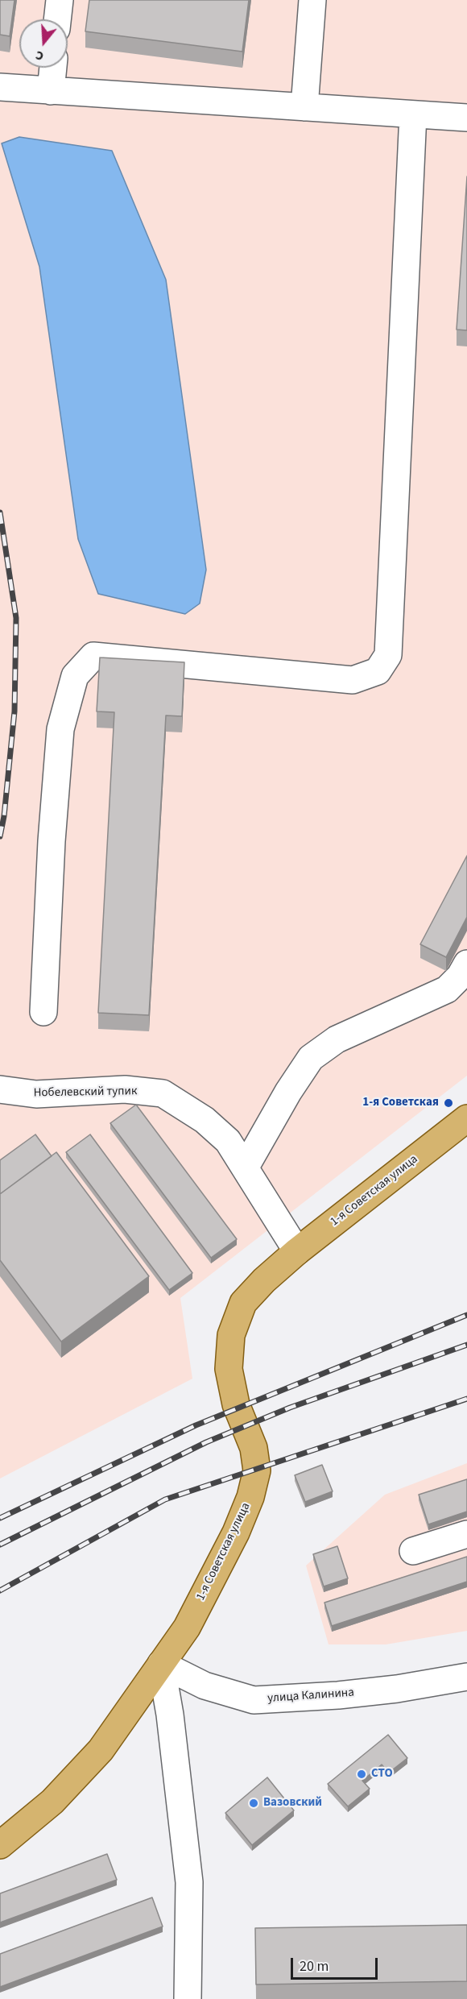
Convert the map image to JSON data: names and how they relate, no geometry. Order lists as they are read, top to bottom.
{
  "streets": {
    "main road": ["1-я Советская улица"],
    "street": ["Нобелевский тупик", "улица Калинина"]
  },
  "crossings": [
    ["Нобелевский тупик", "1-я Советская улица"],
    ["1-я Советская улица", "улица Калинина"]
  ],
  "places": ["1-я Советская", "СТО", "Вазовский"],
  "scale_bar": "20 m",
  "north": "bottom"
}
